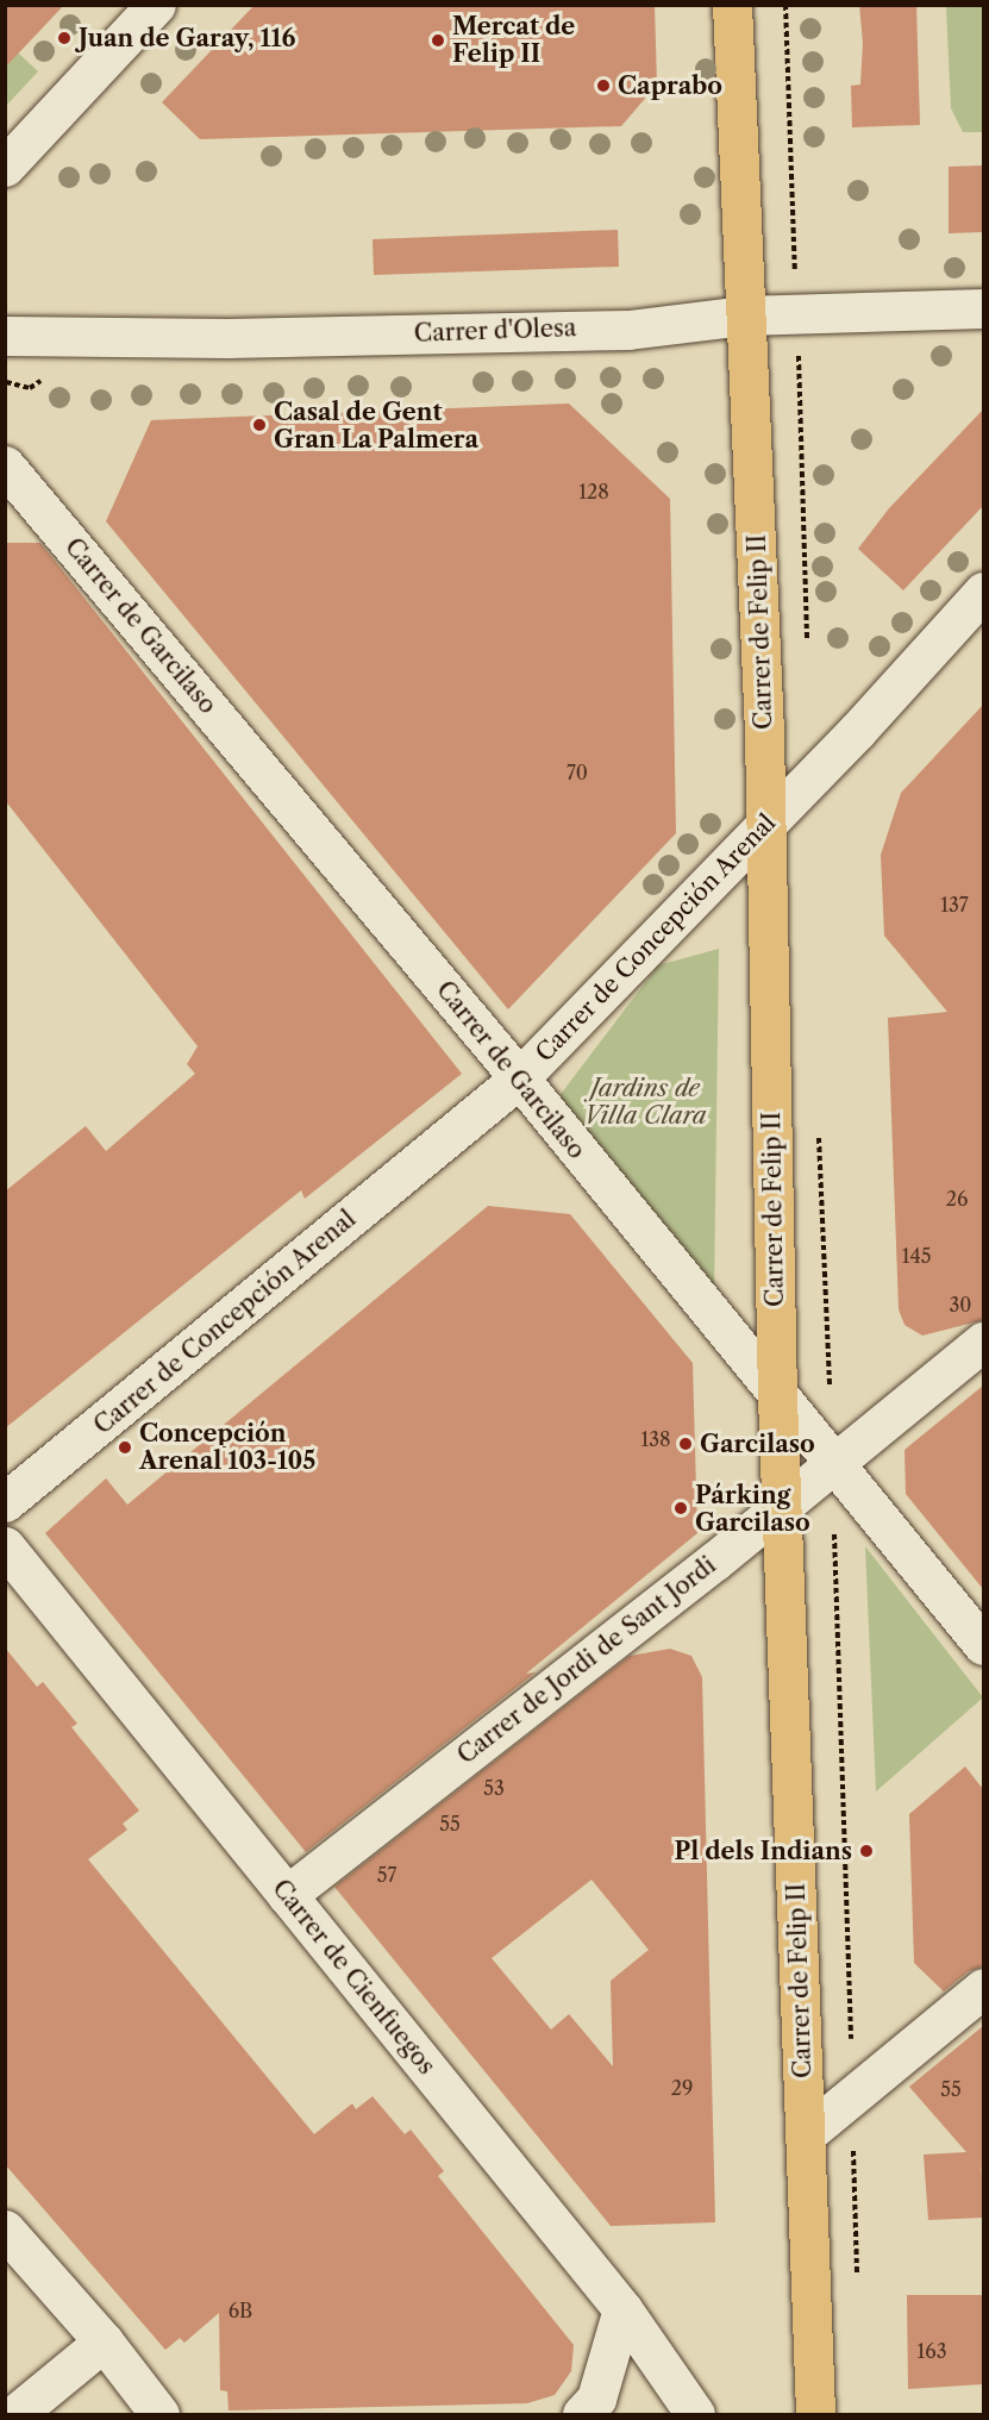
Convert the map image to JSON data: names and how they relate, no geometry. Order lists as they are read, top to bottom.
{
  "streets": {
    "main road": ["Carrer de Felip II"],
    "street": [
      "Carrer d'Olesa",
      "Carrer de Garcilaso",
      "Carrer de Concepción Arenal",
      "Carrer de Jordi de Sant Jordi",
      "Carrer de Cienfuegos"
    ]
  },
  "crossings": [
    ["Carrer d'Olesa", "Carrer de Felip II"],
    ["Carrer de Garcilaso", "Carrer de Felip II"],
    ["Carrer de Garcilaso", "Carrer de Concepción Arenal"],
    ["Carrer de Garcilaso", "Carrer de Jordi de Sant Jordi"],
    ["Carrer de Felip II", "Carrer de Concepción Arenal"],
    ["Carrer de Felip II", "Carrer de Jordi de Sant Jordi"],
    ["Carrer de Jordi de Sant Jordi", "Carrer de Cienfuegos"]
  ],
  "parks": ["Jardins de Villa Clara"],
  "places": [
    "Juan de Garay, 116",
    "Mercat de Felip II",
    "Caprabo",
    "Casal de Gent Gran La Palmera",
    "Garcilaso",
    "Concepción Arenal 103-105",
    "Párking Garcilaso",
    "Pl dels Indians"
  ],
  "house_numbers": [
    "128",
    "70",
    "137",
    "26",
    "145",
    "30",
    "138",
    "53",
    "55",
    "57",
    "29",
    "55",
    "6B",
    "163"
  ]
}
